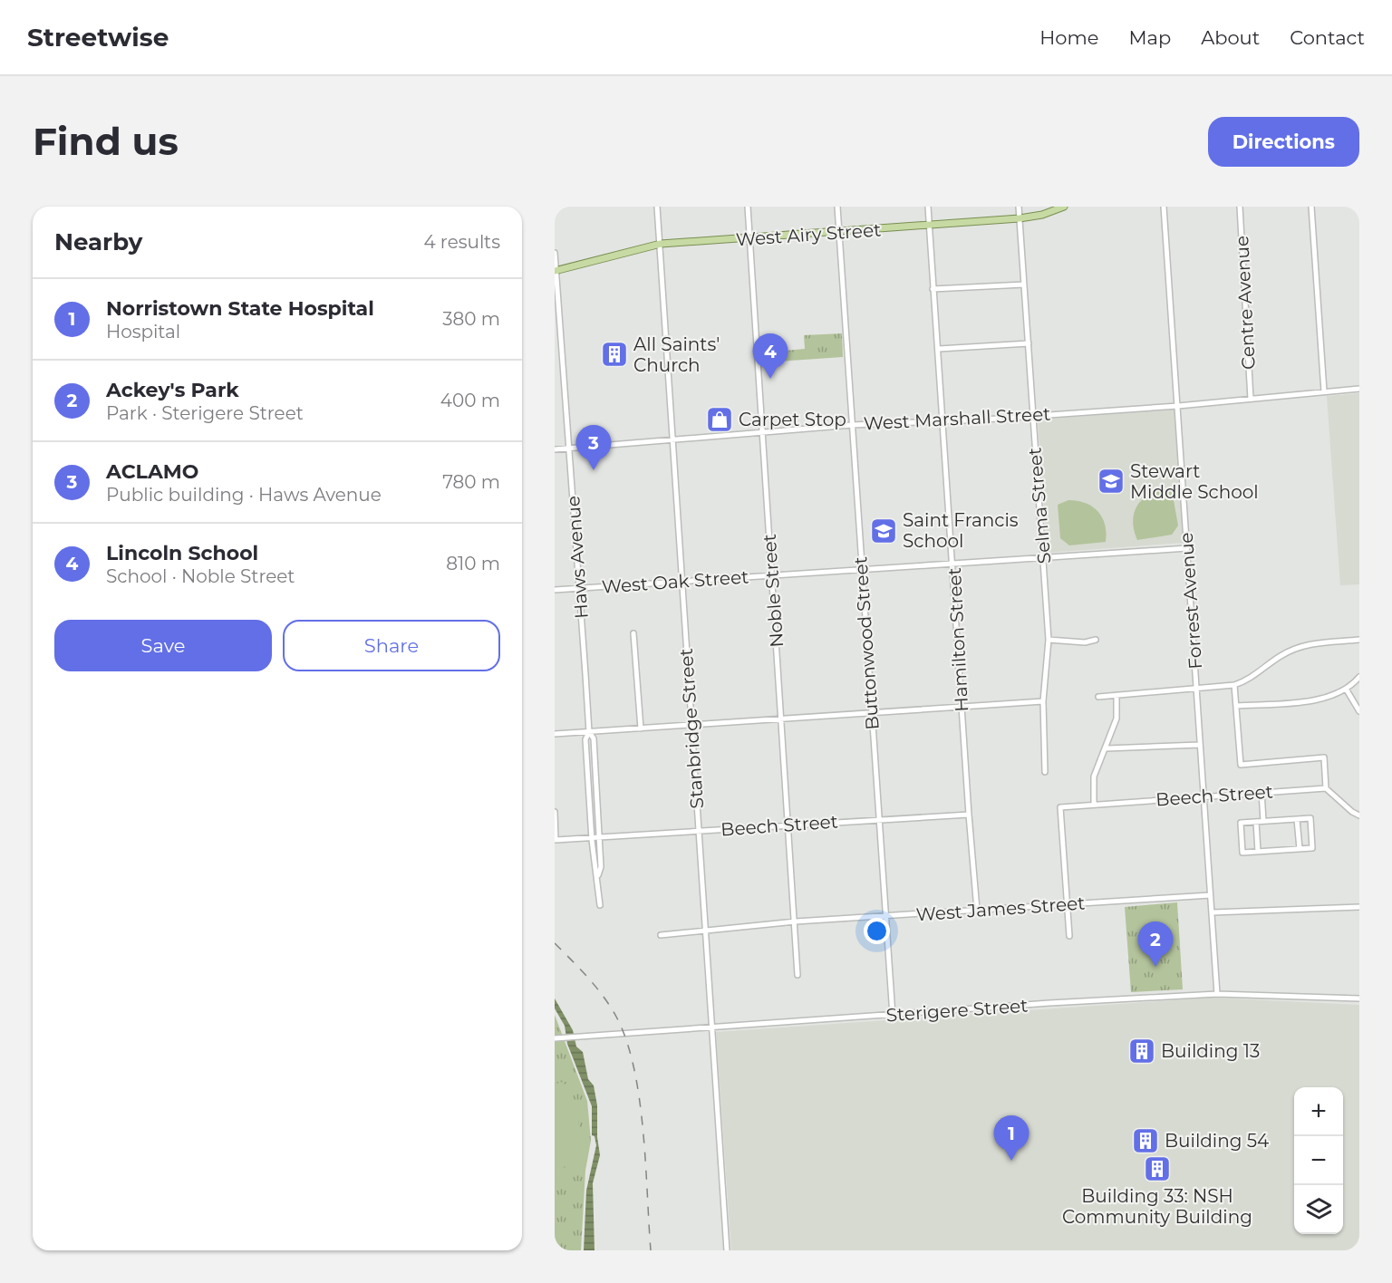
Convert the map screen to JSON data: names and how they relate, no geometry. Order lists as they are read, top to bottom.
{
  "streets": {
    "main road": ["West Airy Street"],
    "street": [
      "Centre Avenue",
      "West Marshall Street",
      "Selma Street",
      "Haws Avenue",
      "West Oak Street",
      "Noble Street",
      "Forrest Avenue",
      "Hamilton Street",
      "Buttonwood Street",
      "Stanbridge Street",
      "Beech Street",
      "West James Street",
      "Sterigere Street"
    ]
  },
  "crossings": [
    ["West Airy Street", "Selma Street"],
    ["West Airy Street", "Haws Avenue"],
    ["West Airy Street", "Noble Street"],
    ["West Airy Street", "Hamilton Street"],
    ["West Airy Street", "Buttonwood Street"],
    ["West Airy Street", "Stanbridge Street"],
    ["Centre Avenue", "West Marshall Street"],
    ["West Marshall Street", "Selma Street"],
    ["West Marshall Street", "Haws Avenue"],
    ["West Marshall Street", "Noble Street"],
    ["West Marshall Street", "Forrest Avenue"],
    ["West Marshall Street", "Hamilton Street"],
    ["West Marshall Street", "Buttonwood Street"],
    ["West Marshall Street", "Stanbridge Street"],
    ["Selma Street", "West Oak Street"],
    ["Haws Avenue", "West Oak Street"],
    ["Haws Avenue", "Beech Street"],
    ["West Oak Street", "Noble Street"],
    ["West Oak Street", "Forrest Avenue"],
    ["West Oak Street", "Hamilton Street"],
    ["West Oak Street", "Buttonwood Street"],
    ["West Oak Street", "Stanbridge Street"],
    ["Noble Street", "Beech Street"],
    ["Noble Street", "West James Street"],
    ["Forrest Avenue", "Beech Street"],
    ["Forrest Avenue", "West James Street"],
    ["Forrest Avenue", "Sterigere Street"],
    ["Hamilton Street", "Beech Street"],
    ["Hamilton Street", "West James Street"],
    ["Buttonwood Street", "Beech Street"],
    ["Buttonwood Street", "West James Street"],
    ["Buttonwood Street", "Sterigere Street"],
    ["Stanbridge Street", "Beech Street"],
    ["Stanbridge Street", "West James Street"],
    ["Stanbridge Street", "Sterigere Street"],
    ["Beech Street", "West James Street"]
  ],
  "places": {
    "building": [
      "All Saints' Church",
      "Building 13",
      "Building 54",
      "Building 33: NSH Community Building"
    ],
    "shop": ["Carpet Stop"],
    "school or university": ["Stewart Middle School", "Saint Francis School"]
  },
  "page": {
    "header": "Streetwise",
    "nav": [
      "Home",
      "Map",
      "About",
      "Contact"
    ],
    "buttons": [
      "Directions",
      ["Save", "Share"]
    ],
    "title": "Find us",
    "heading": ["Nearby", "4 results"],
    "list": [
      {
        "mark": "1",
        "name": "Norristown State Hospital",
        "note": "Hospital",
        "value": "380 m"
      },
      {
        "mark": "2",
        "name": "Ackey's Park",
        "note": "Park · Sterigere Street",
        "value": "400 m"
      },
      {
        "mark": "3",
        "name": "ACLAMO",
        "note": "Public building · Haws Avenue",
        "value": "780 m"
      },
      {
        "mark": "4",
        "name": "Lincoln School",
        "note": "School · Noble Street",
        "value": "810 m"
      }
    ],
    "pins": [
      "4",
      "3",
      "2",
      "1"
    ],
    "map_buttons": ["+", "−"]
  }
}
